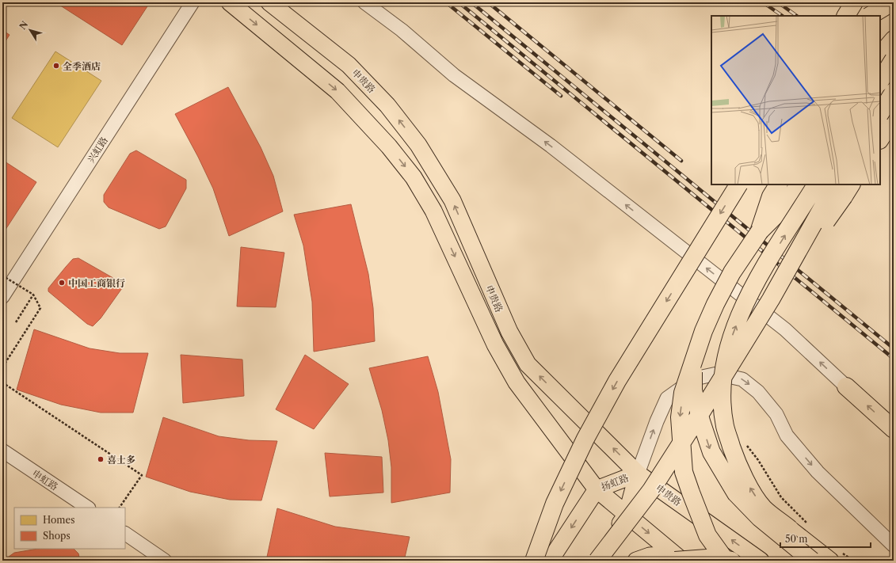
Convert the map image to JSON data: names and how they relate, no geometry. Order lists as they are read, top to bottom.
{
  "streets": {
    "main road": ["申贵路", "扬虹路"],
    "street": ["兴虹路", "申虹路"]
  },
  "crossings": [
    ["申贵路", "扬虹路"]
  ],
  "places": ["全季酒店", "中国工商银行", "喜士多"],
  "legend": ["Homes", "Shops"],
  "scale_bar": "50 m",
  "north": "top left"
}
